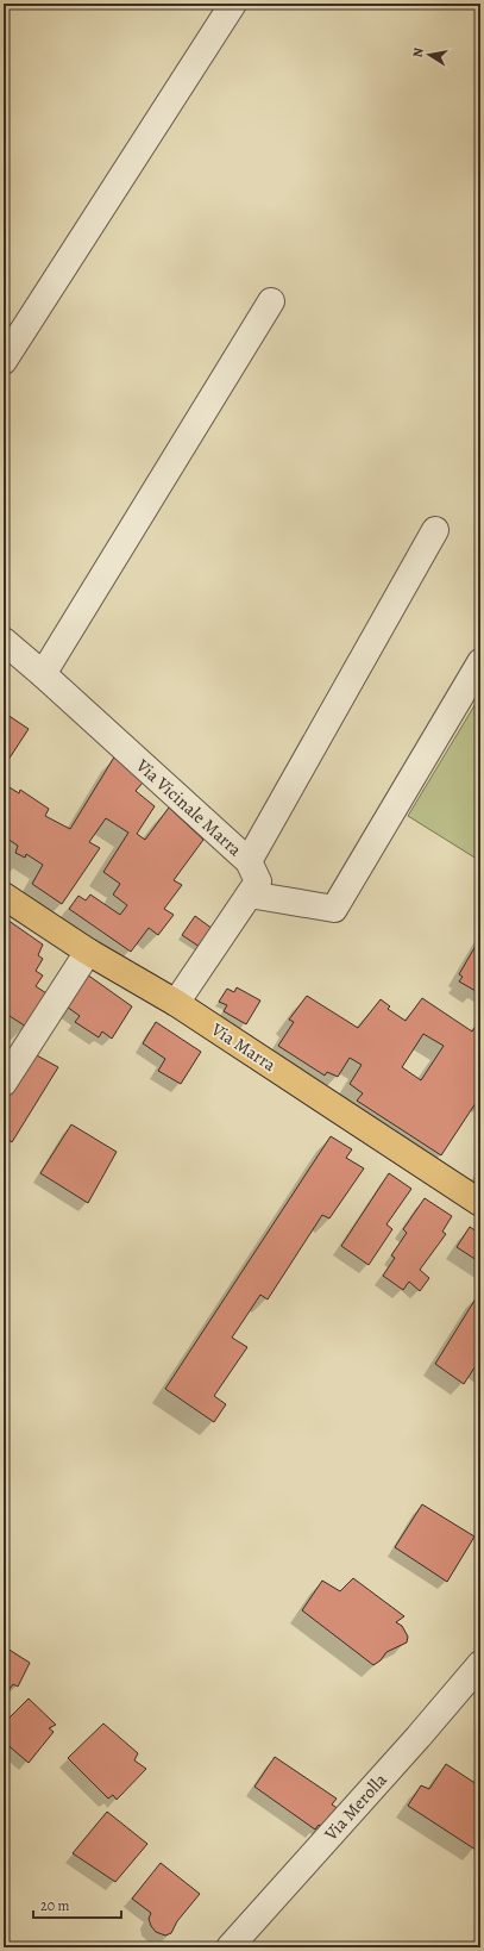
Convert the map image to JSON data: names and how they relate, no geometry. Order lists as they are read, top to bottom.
{
  "streets": {
    "main road": ["Via Marra"],
    "street": ["Via Vicinale Marra", "Via Merolla"]
  },
  "crossings": [
    ["Via Vicinale Marra", "Via Marra"]
  ],
  "scale_bar": "20 m",
  "north": "left"
}
